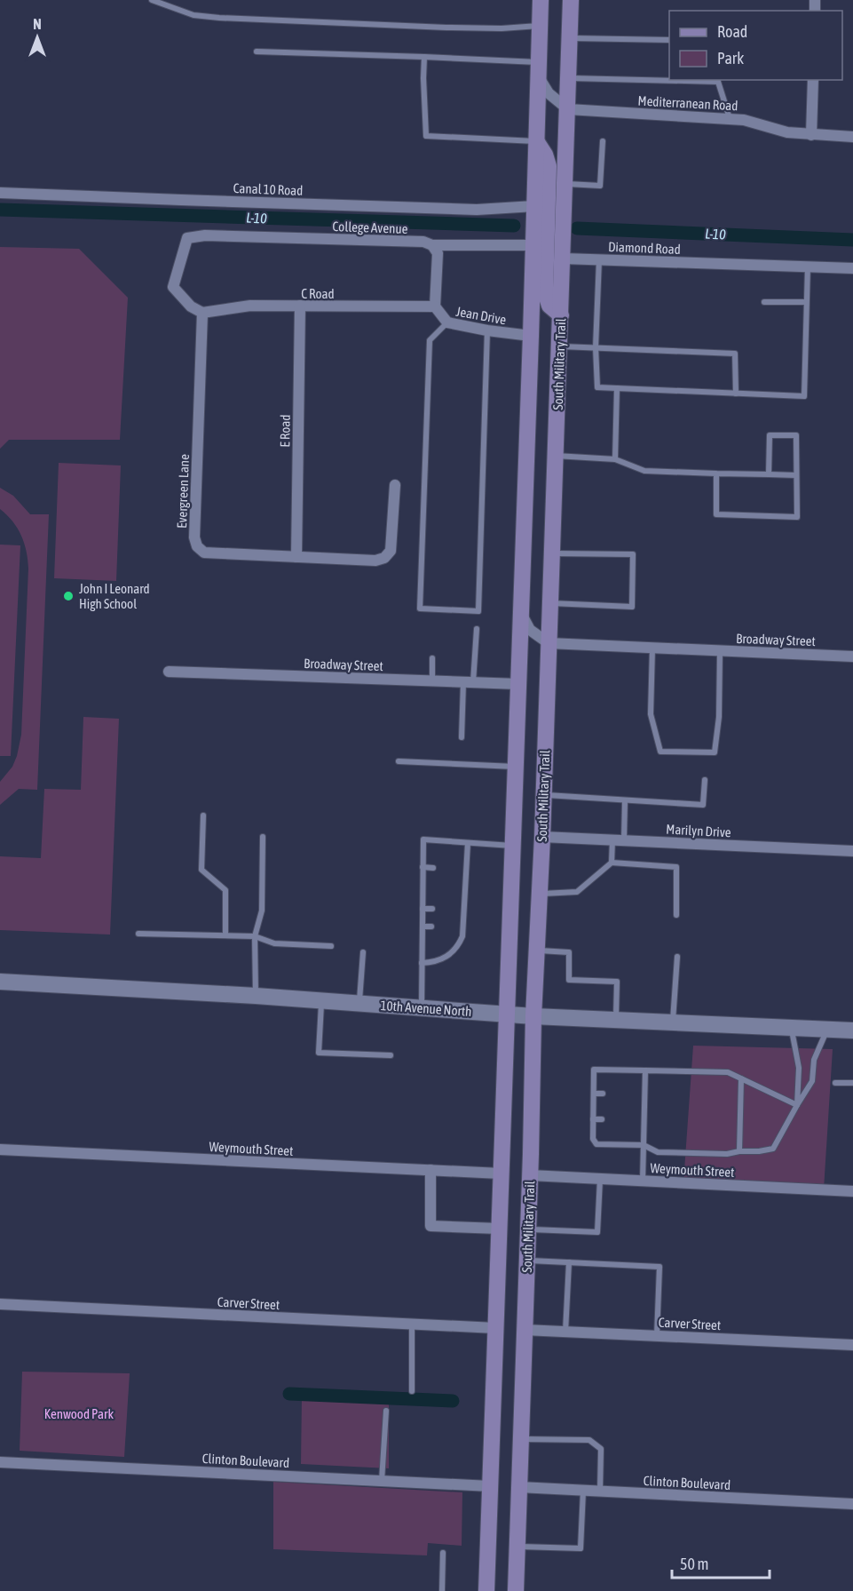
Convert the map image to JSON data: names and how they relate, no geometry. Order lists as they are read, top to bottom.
{
  "streets": {
    "main road": ["South Military Trail"],
    "street": [
      "Mediterranean Road",
      "Canal 10 Road",
      "College Avenue",
      "Diamond Road",
      "C Road",
      "Jean Drive",
      "E Road",
      "Evergreen Lane",
      "Broadway Street",
      "Marilyn Drive",
      "10th Avenue North",
      "Weymouth Street",
      "Carver Street",
      "Clinton Boulevard"
    ]
  },
  "crossings": [
    ["Mediterranean Road", "South Military Trail"],
    ["College Avenue", "C Road"],
    ["College Avenue", "Evergreen Lane"],
    ["Diamond Road", "South Military Trail"],
    ["C Road", "Jean Drive"],
    ["C Road", "E Road"],
    ["C Road", "Evergreen Lane"],
    ["South Military Trail", "Broadway Street"],
    ["South Military Trail", "Marilyn Drive"],
    ["South Military Trail", "10th Avenue North"],
    ["South Military Trail", "Weymouth Street"],
    ["South Military Trail", "Carver Street"],
    ["South Military Trail", "Clinton Boulevard"],
    ["E Road", "Evergreen Lane"]
  ],
  "water": ["L-10"],
  "parks": ["Kenwood Park"],
  "places": ["John I Leonard High School"],
  "legend": ["Road", "Park"],
  "scale_bar": "50 m",
  "north": "top"
}
